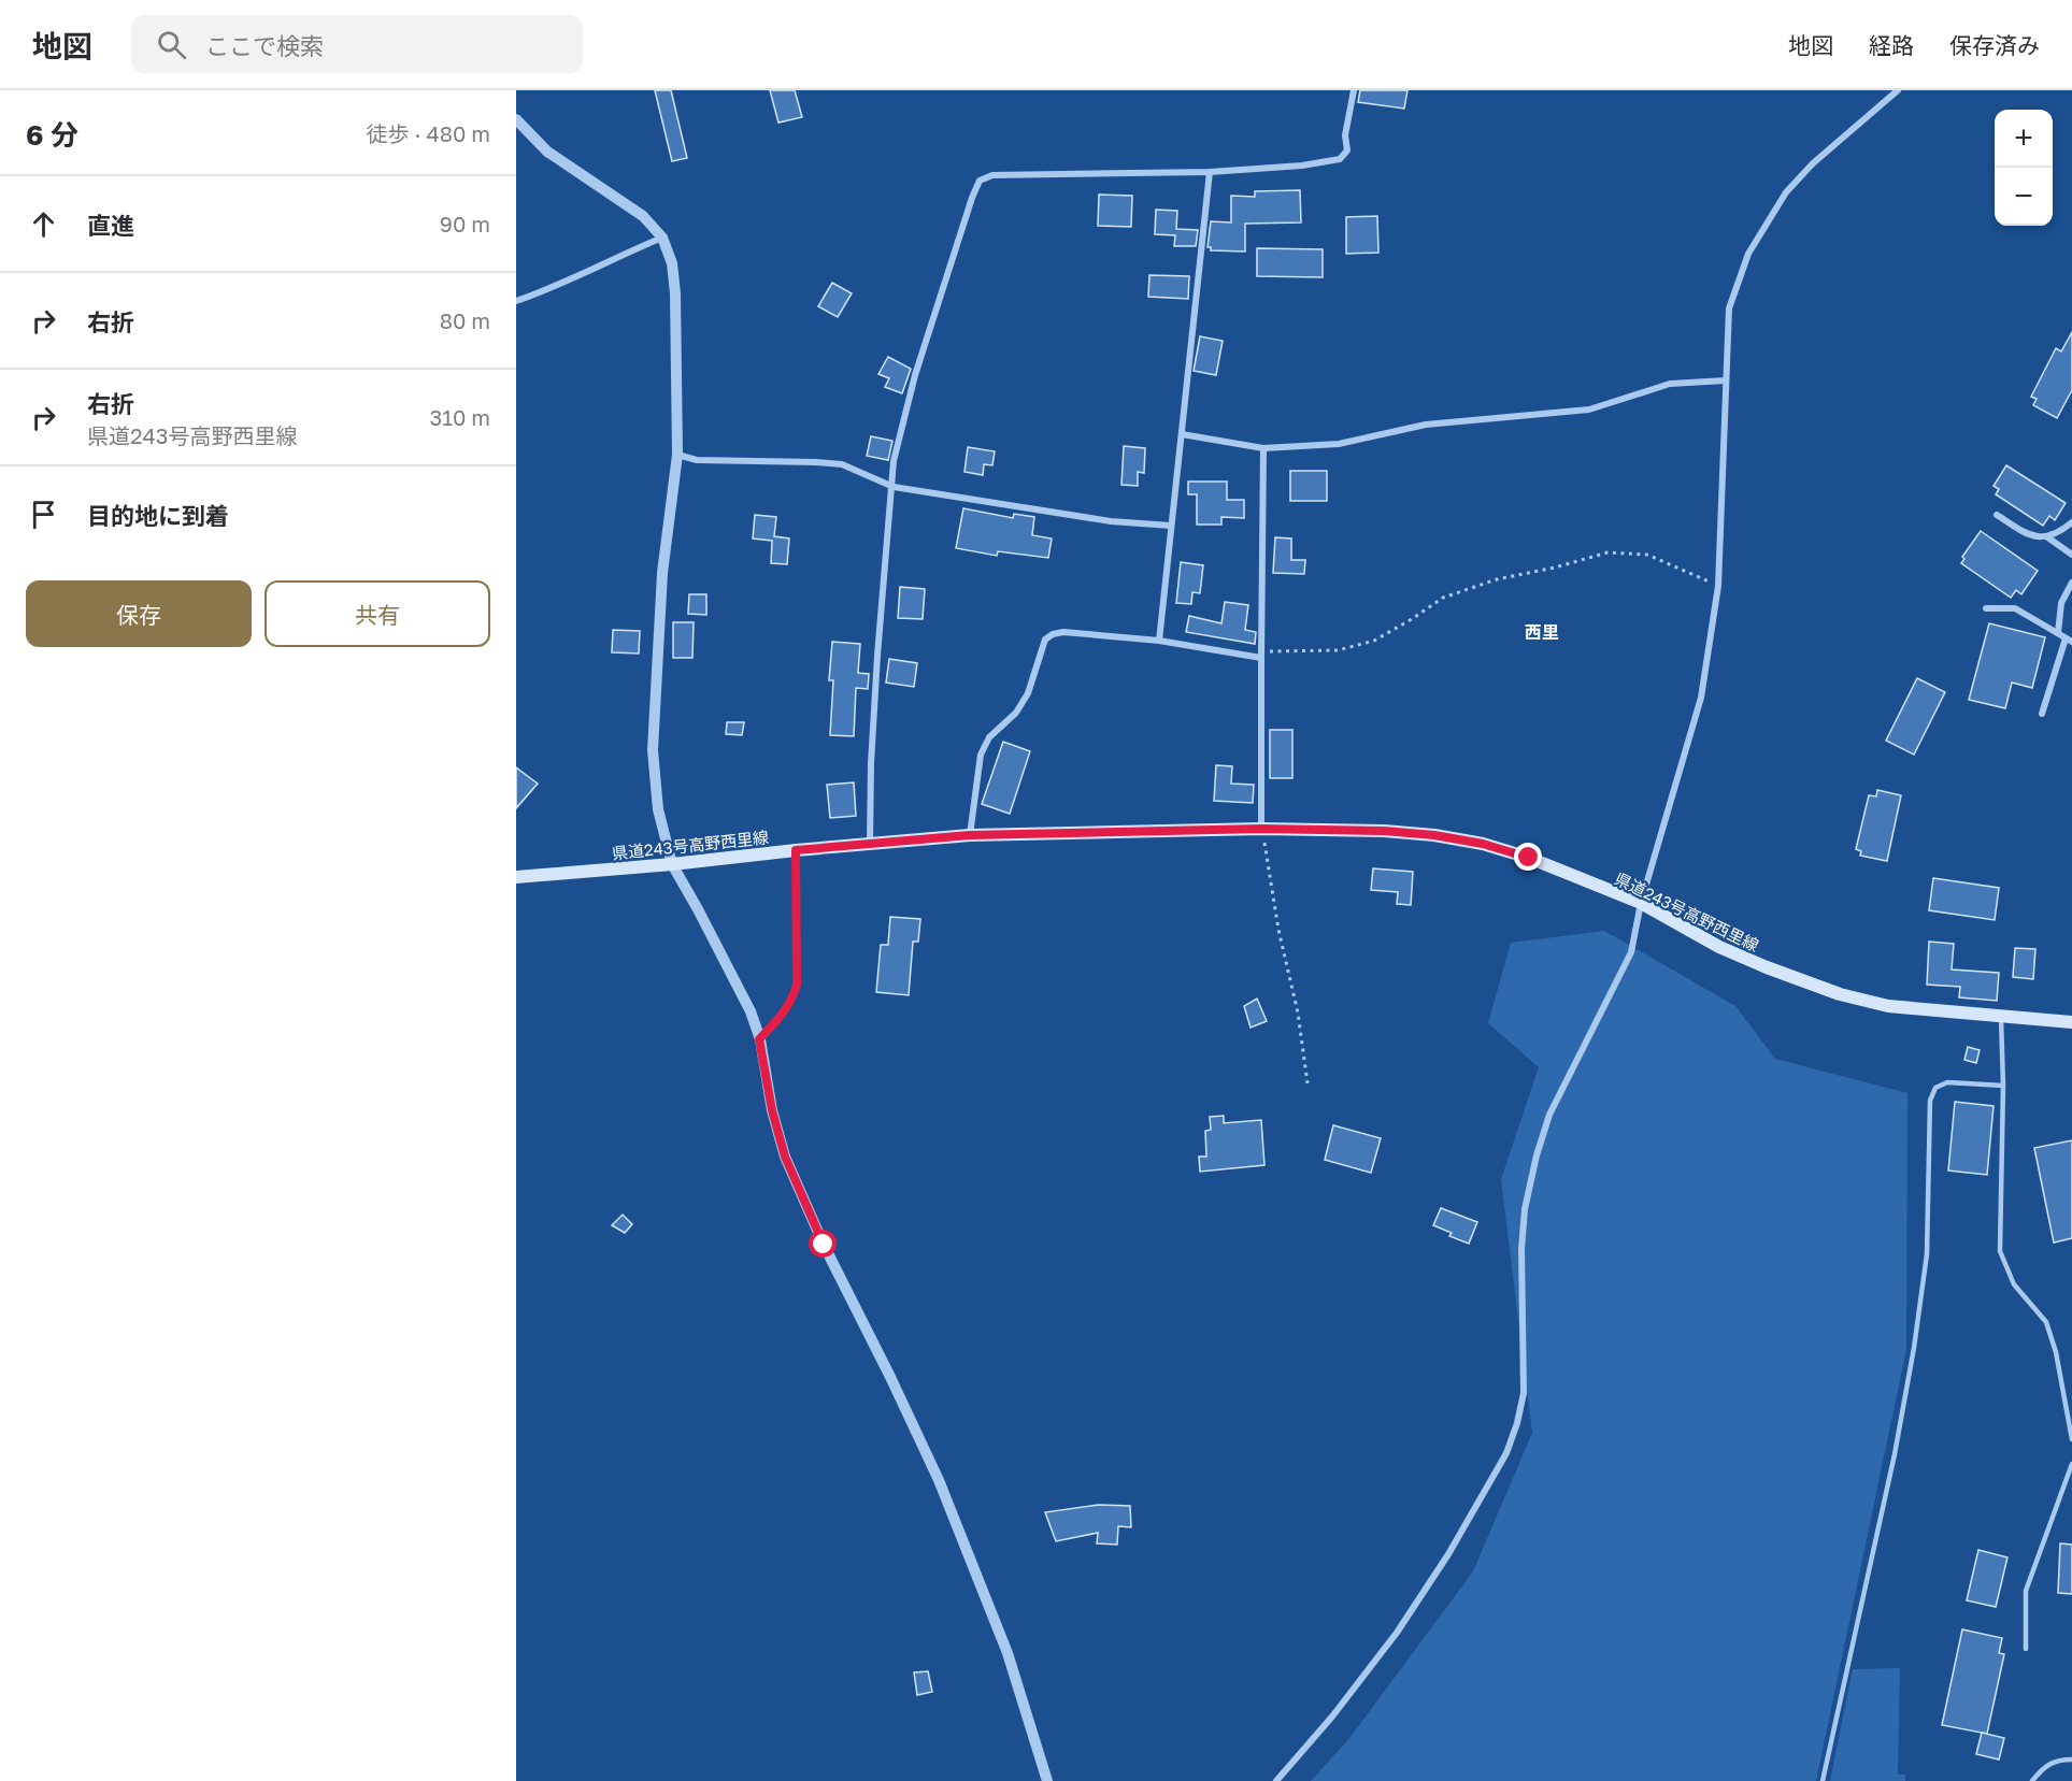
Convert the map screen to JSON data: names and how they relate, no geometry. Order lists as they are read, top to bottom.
{
  "streets": {
    "main road": ["県道243号高野西里線"]
  },
  "districts": ["西里"],
  "page": {
    "header": "地図",
    "search": "ここで検索",
    "nav": ["地図", "経路", "保存済み"],
    "heading": ["6 分", "徒歩 · 480 m"],
    "map_buttons": ["+", "−"],
    "list": [
      ["直進", "90 m"],
      ["右折", "80 m"],
      ["右折", "県道243号高野西里線", "310 m"],
      "目的地に到着"
    ],
    "buttons": ["保存", "共有"]
  }
}
